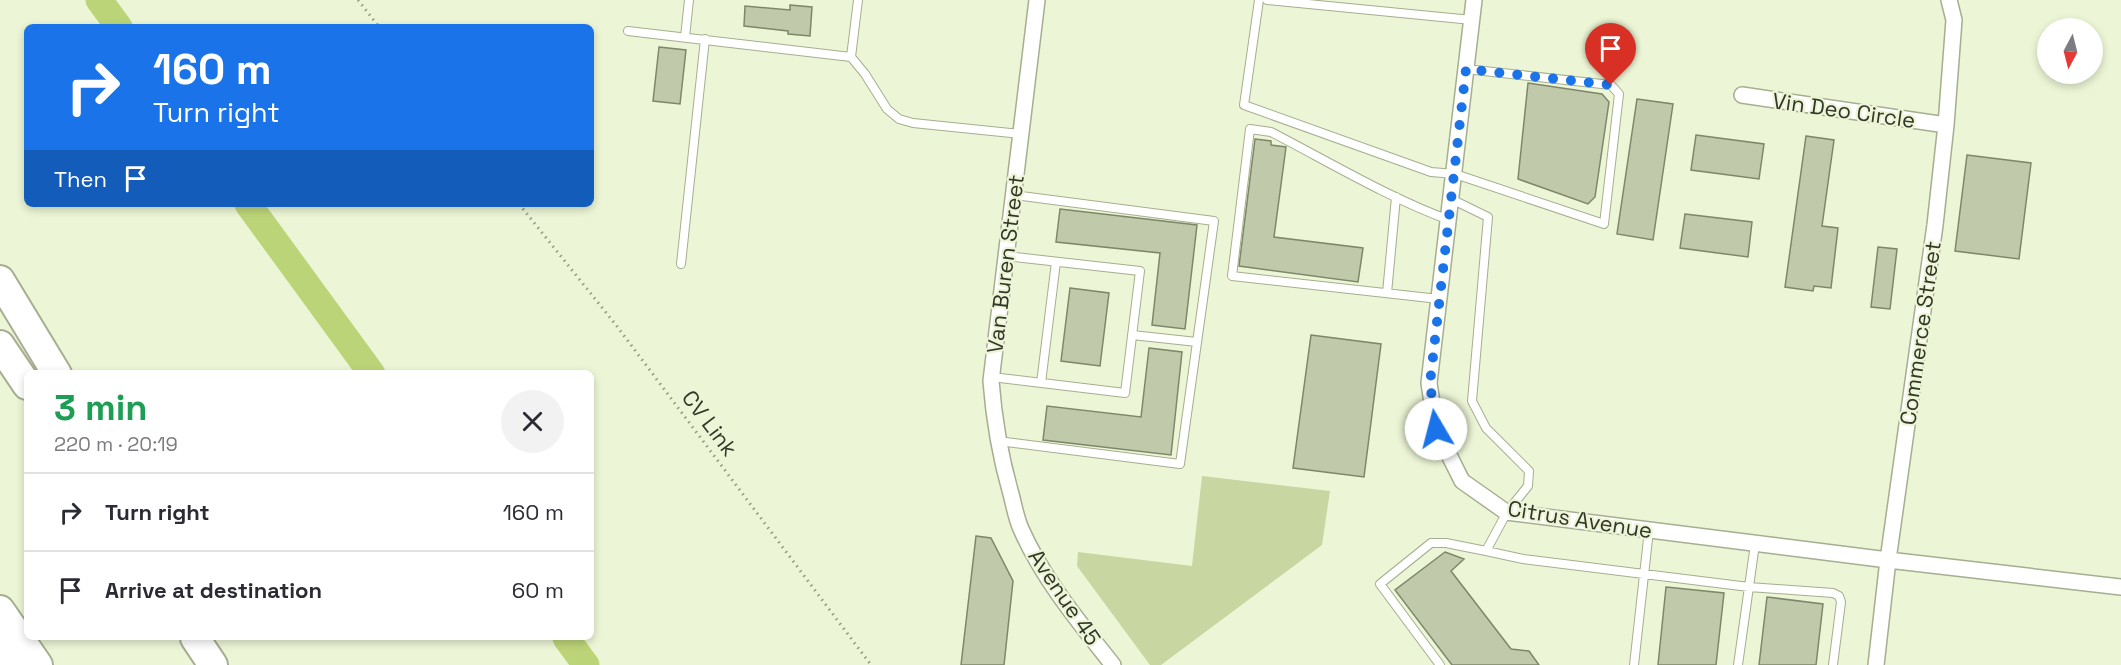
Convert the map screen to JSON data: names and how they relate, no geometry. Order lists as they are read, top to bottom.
{
  "streets": {
    "street": [
      "Vin Deo Circle",
      "Van Buren Street",
      "Commerce Street",
      "Citrus Avenue",
      "Avenue 45"
    ],
    "path": ["CV Link"]
  },
  "crossings": [
    ["Vin Deo Circle", "Commerce Street"],
    ["Van Buren Street", "Avenue 45"],
    ["Commerce Street", "Citrus Avenue"]
  ],
  "north": "bottom",
  "page": {
    "turn": ["160 m", "Turn right"],
    "then": "Then",
    "heading": ["3 min", "220 m · 20:19"],
    "list": [
      {
        "name": "Turn right",
        "value": "160 m"
      },
      {
        "name": "Arrive at destination",
        "value": "60 m"
      }
    ]
  }
}
